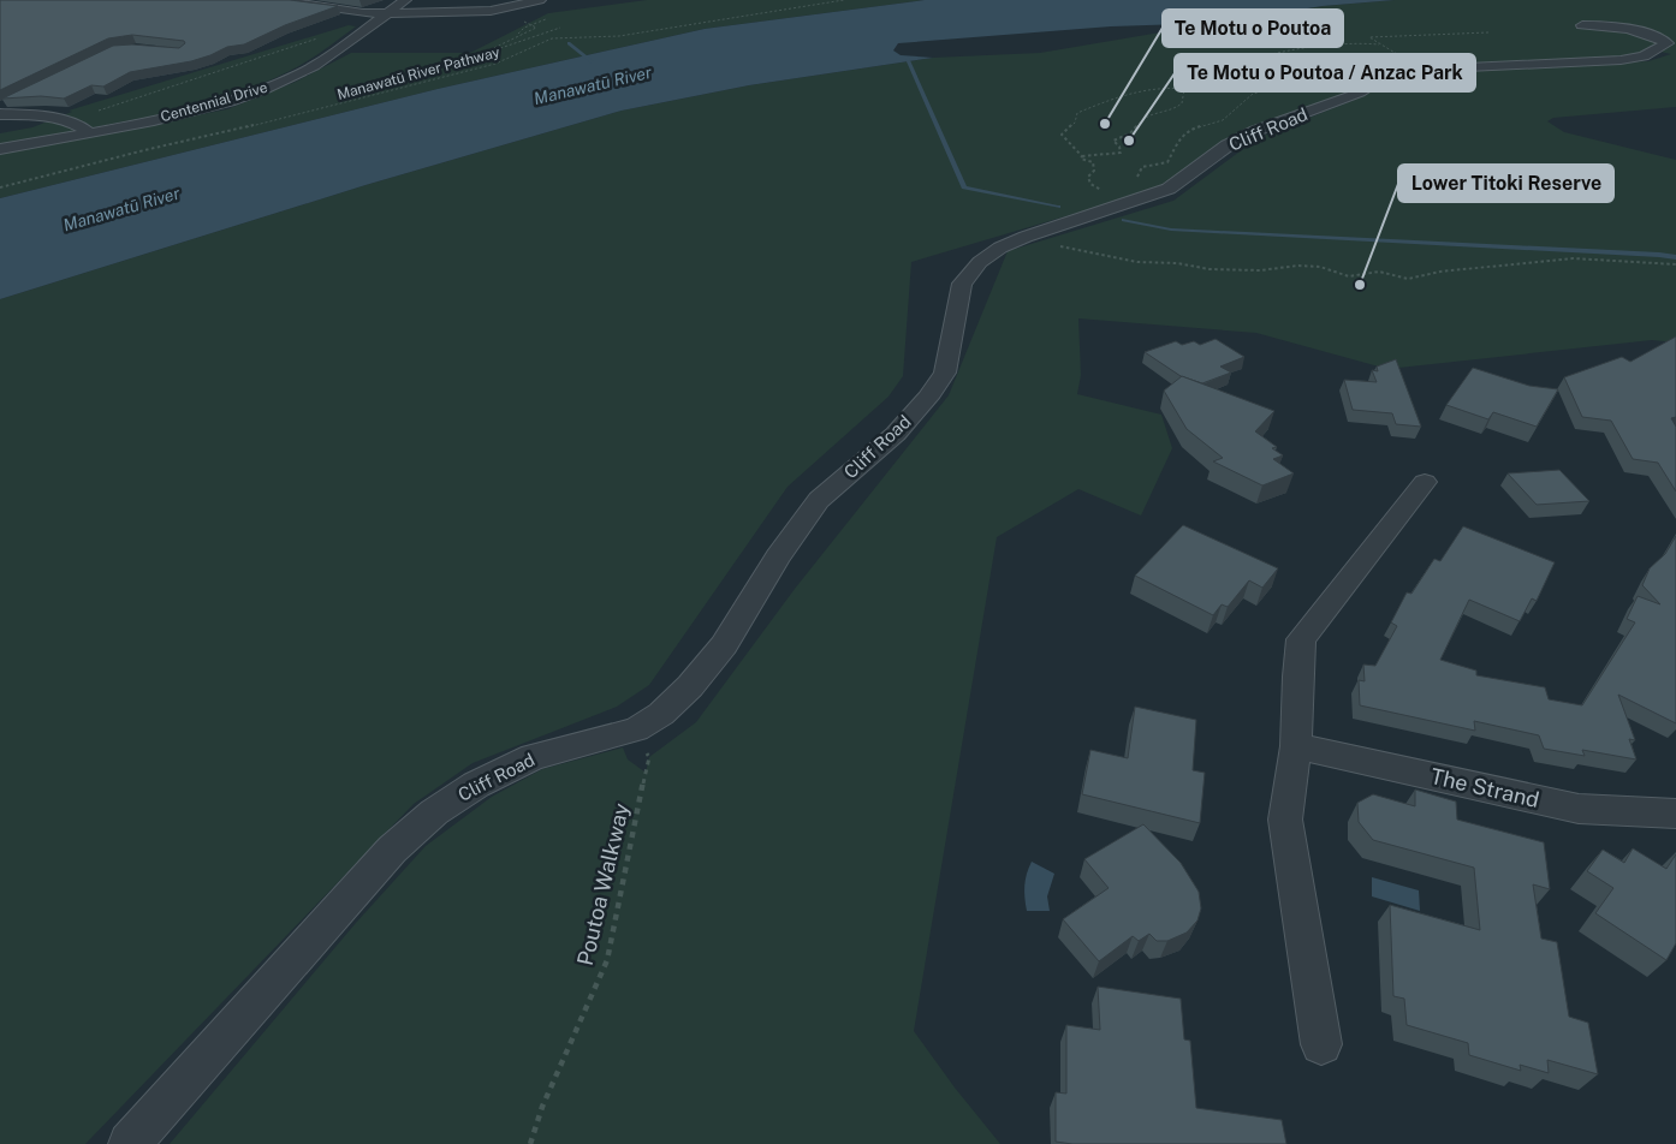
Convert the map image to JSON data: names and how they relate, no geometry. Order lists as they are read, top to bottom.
{
  "streets": {
    "street": ["Centennial Drive", "Cliff Road", "The Strand"],
    "path": ["Manawatū River Pathway", "Poutoa Walkway"]
  },
  "crossings": [
    ["Cliff Road", "Poutoa Walkway"]
  ],
  "water": ["Manawatū River"],
  "places": ["Te Motu o Poutoa", "Te Motu o Poutoa / Anzac Park", "Lower Titoki Reserve"]
}
